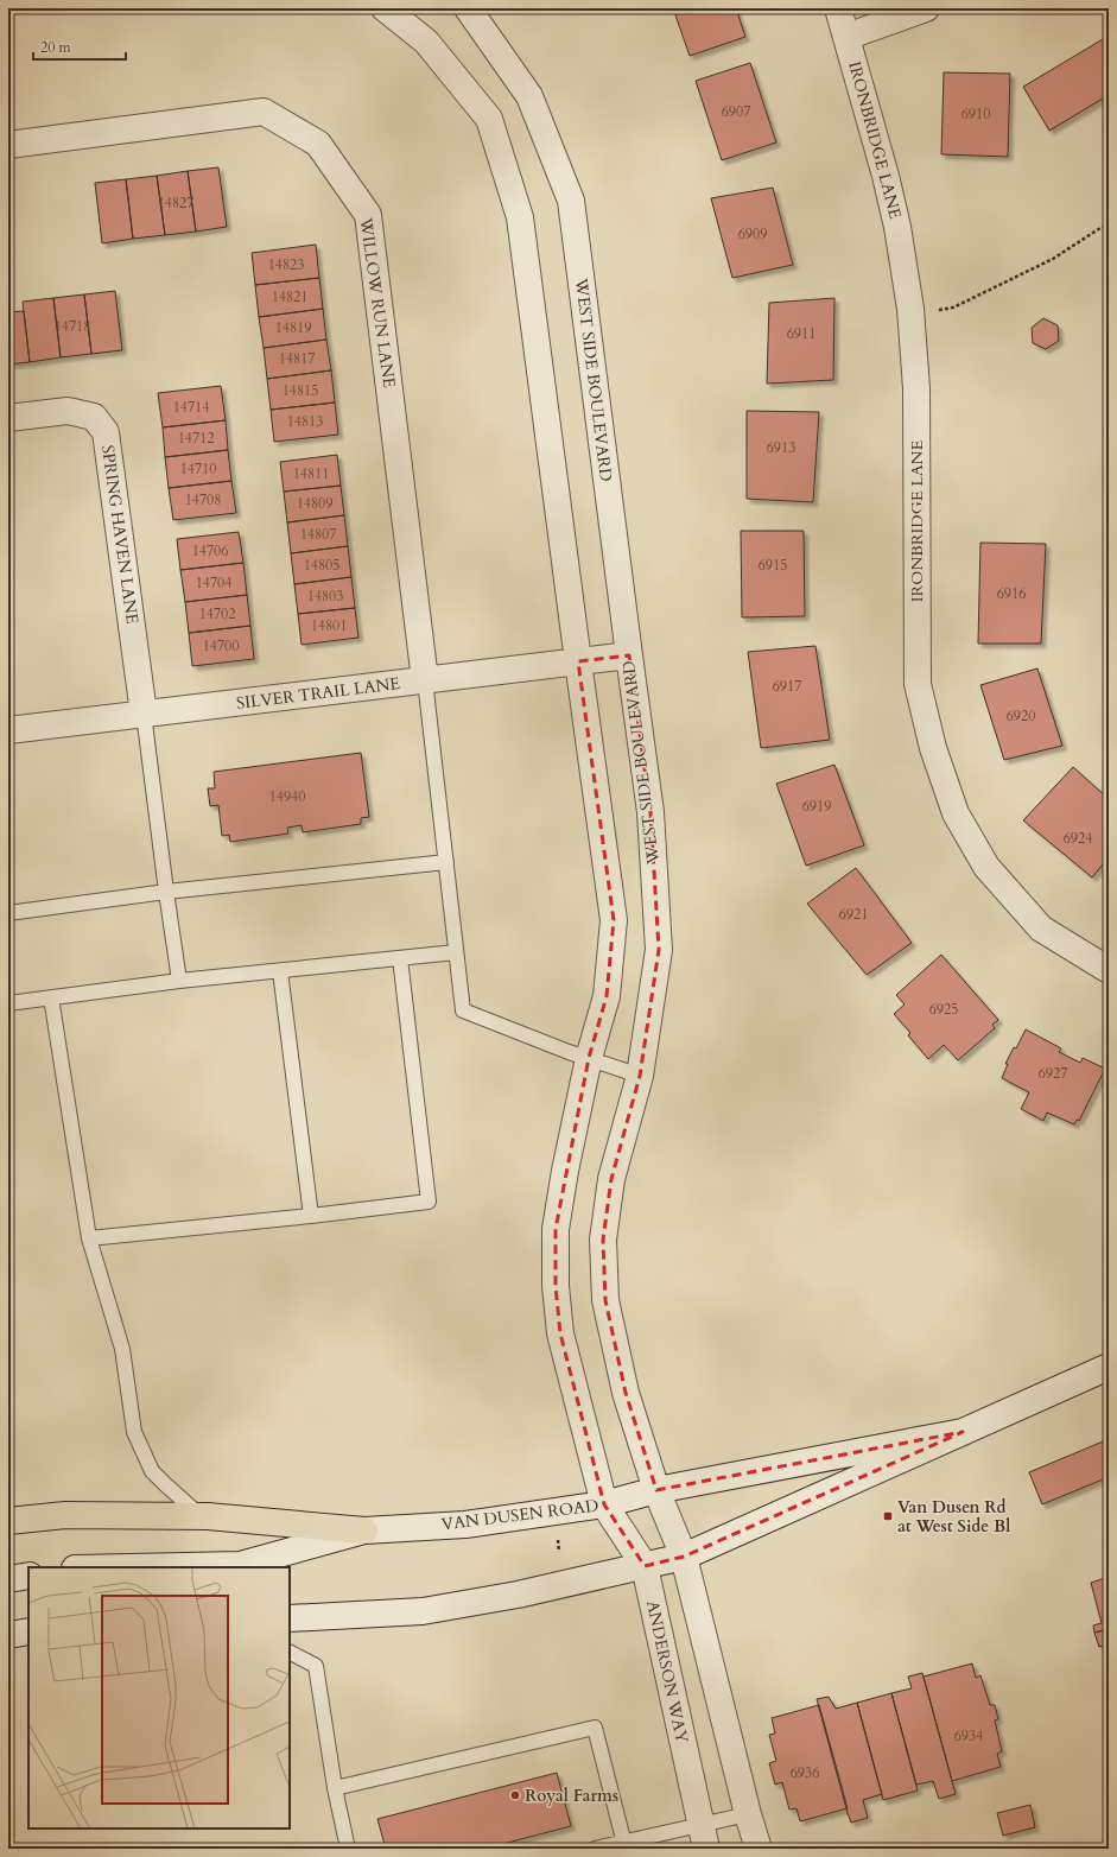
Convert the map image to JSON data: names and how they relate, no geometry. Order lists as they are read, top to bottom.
{
  "streets": {
    "street": [
      "IRONBRIDGE LANE",
      "WILLOW RUN LANE",
      "WEST SIDE BOULEVARD",
      "SPRING HAVEN LANE",
      "SILVER TRAIL LANE",
      "VAN DUSEN ROAD",
      "ANDERSON WAY"
    ]
  },
  "crossings": [
    ["WILLOW RUN LANE", "SILVER TRAIL LANE"],
    ["WEST SIDE BOULEVARD", "SILVER TRAIL LANE"],
    ["WEST SIDE BOULEVARD", "VAN DUSEN ROAD"],
    ["SPRING HAVEN LANE", "SILVER TRAIL LANE"],
    ["VAN DUSEN ROAD", "ANDERSON WAY"]
  ],
  "places": {
    "transit": ["Van Dusen Rd at West Side Bl"],
    "other": ["Royal Farms"]
  },
  "house_numbers": [
    "6907",
    "6910",
    "14827",
    "6909",
    "14823",
    "14821",
    "14718",
    "14819",
    "6911",
    "14817",
    "14815",
    "14714",
    "14813",
    "14712",
    "6913",
    "14710",
    "14811",
    "14708",
    "14809",
    "14807",
    "14706",
    "14805",
    "6915",
    "14704",
    "6916",
    "14803",
    "14702",
    "14801",
    "14700",
    "6917",
    "6920",
    "14940",
    "6919",
    "6924",
    "6921",
    "6925",
    "6927",
    "6934",
    "6936"
  ],
  "scale_bar": "20 m"
}
